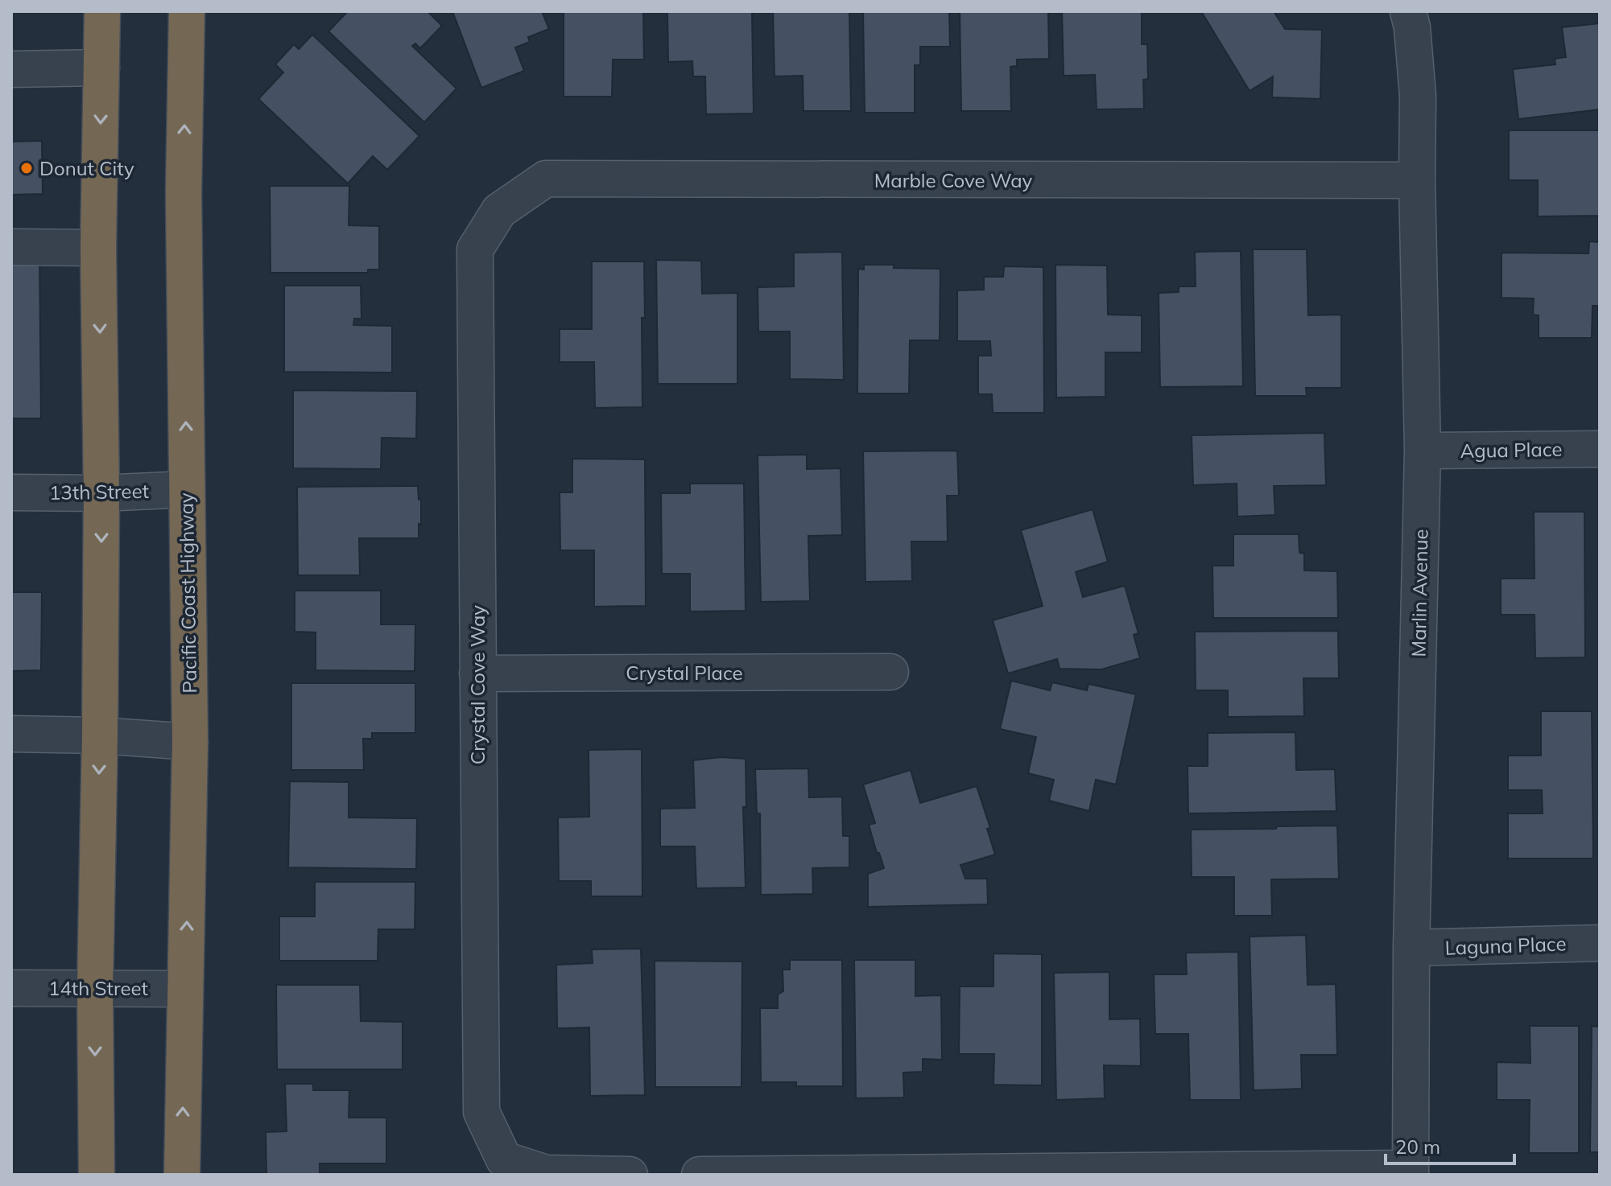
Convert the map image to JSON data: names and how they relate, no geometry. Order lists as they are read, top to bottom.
{
  "streets": {
    "highway": ["Pacific Coast Highway"],
    "street": [
      "Marble Cove Way",
      "Agua Place",
      "13th Street",
      "Marlin Avenue",
      "Crystal Place",
      "Crystal Cove Way",
      "Laguna Place",
      "14th Street"
    ]
  },
  "crossings": [
    ["Marble Cove Way", "Marlin Avenue"],
    ["Marble Cove Way", "Crystal Cove Way"],
    ["Agua Place", "Marlin Avenue"],
    ["13th Street", "Pacific Coast Highway"],
    ["Pacific Coast Highway", "14th Street"],
    ["Marlin Avenue", "Laguna Place"],
    ["Crystal Place", "Crystal Cove Way"]
  ],
  "places": ["Donut City"],
  "scale_bar": "20 m"
}
